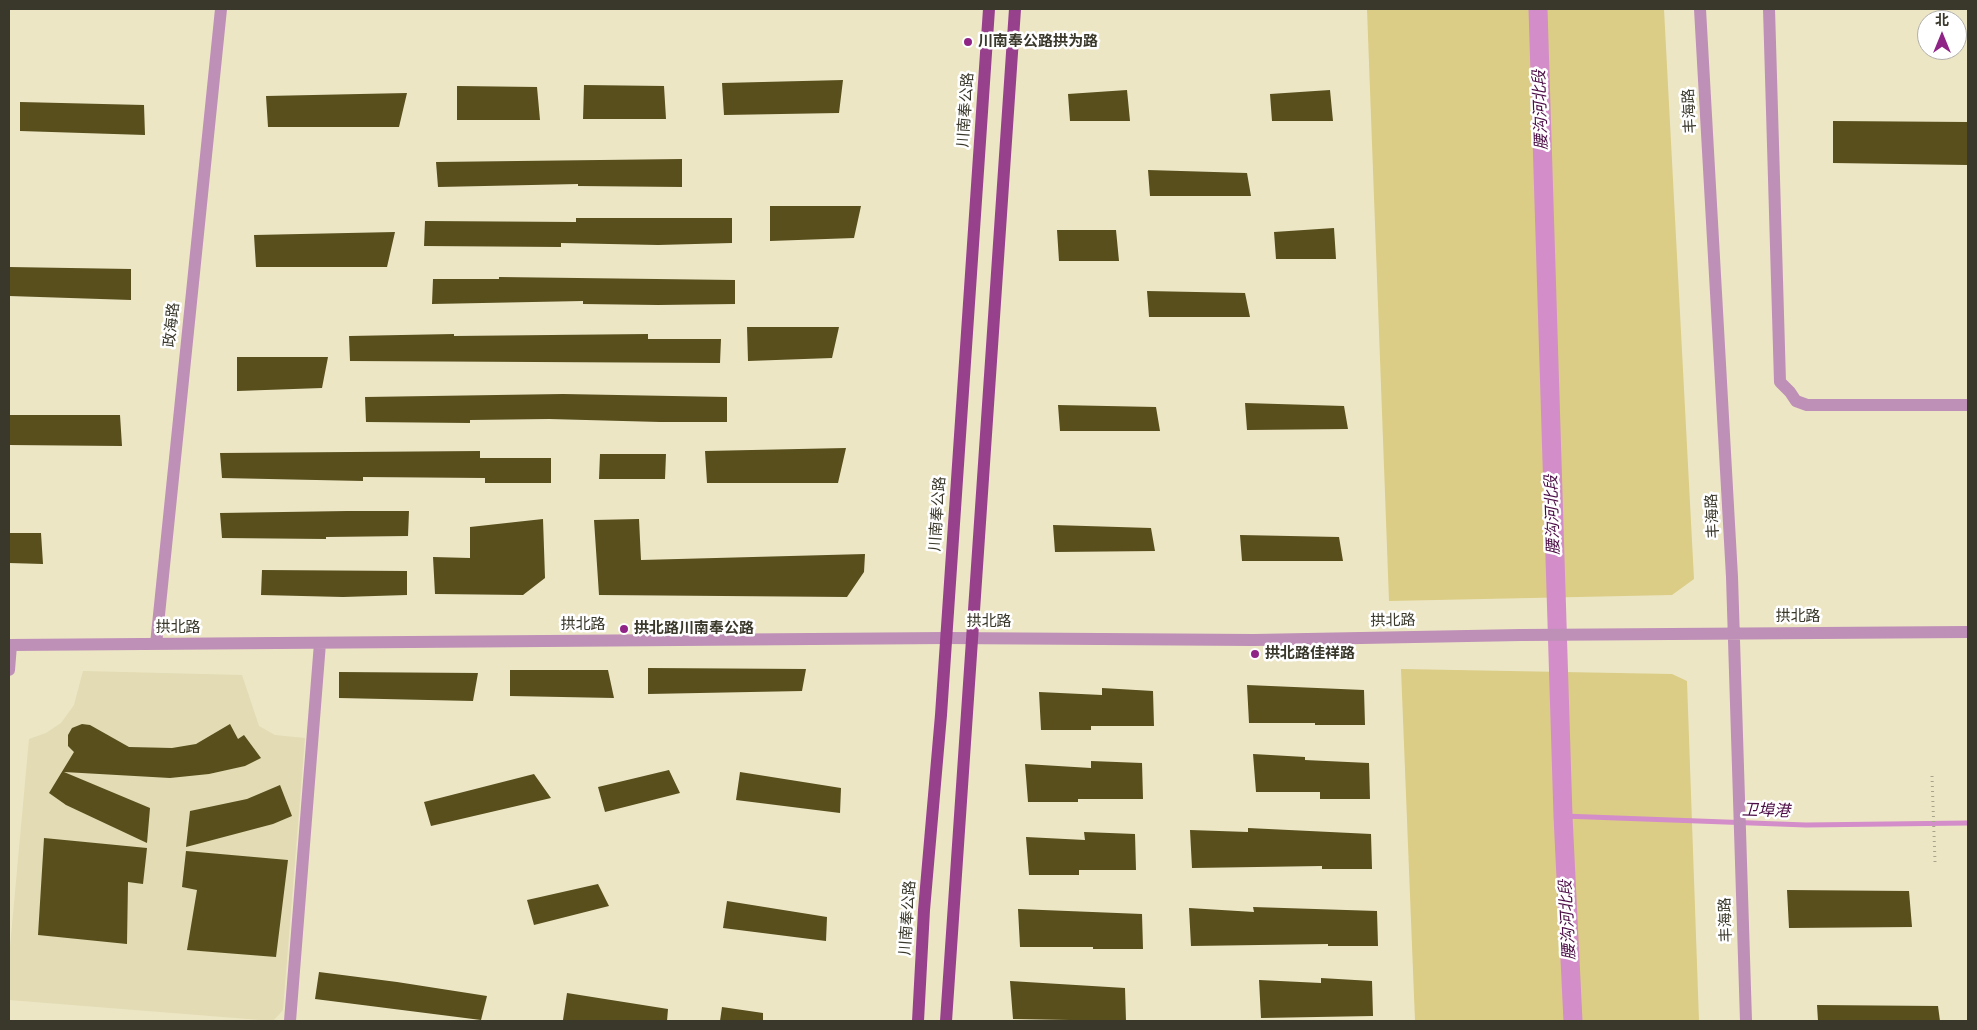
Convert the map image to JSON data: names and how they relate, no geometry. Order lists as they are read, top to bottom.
{
  "streets": {
    "main road": ["川南奉公路"],
    "street": ["丰海路", "政海路", "拱北路"]
  },
  "crossings": [
    ["川南奉公路", "拱北路"],
    ["丰海路", "拱北路"],
    ["政海路", "拱北路"]
  ],
  "water": ["腰沟河北段", "卫埠港"],
  "places": ["川南奉公路拱为路", "拱北路川南奉公路", "拱北路佳祥路"],
  "north": "top"
}
